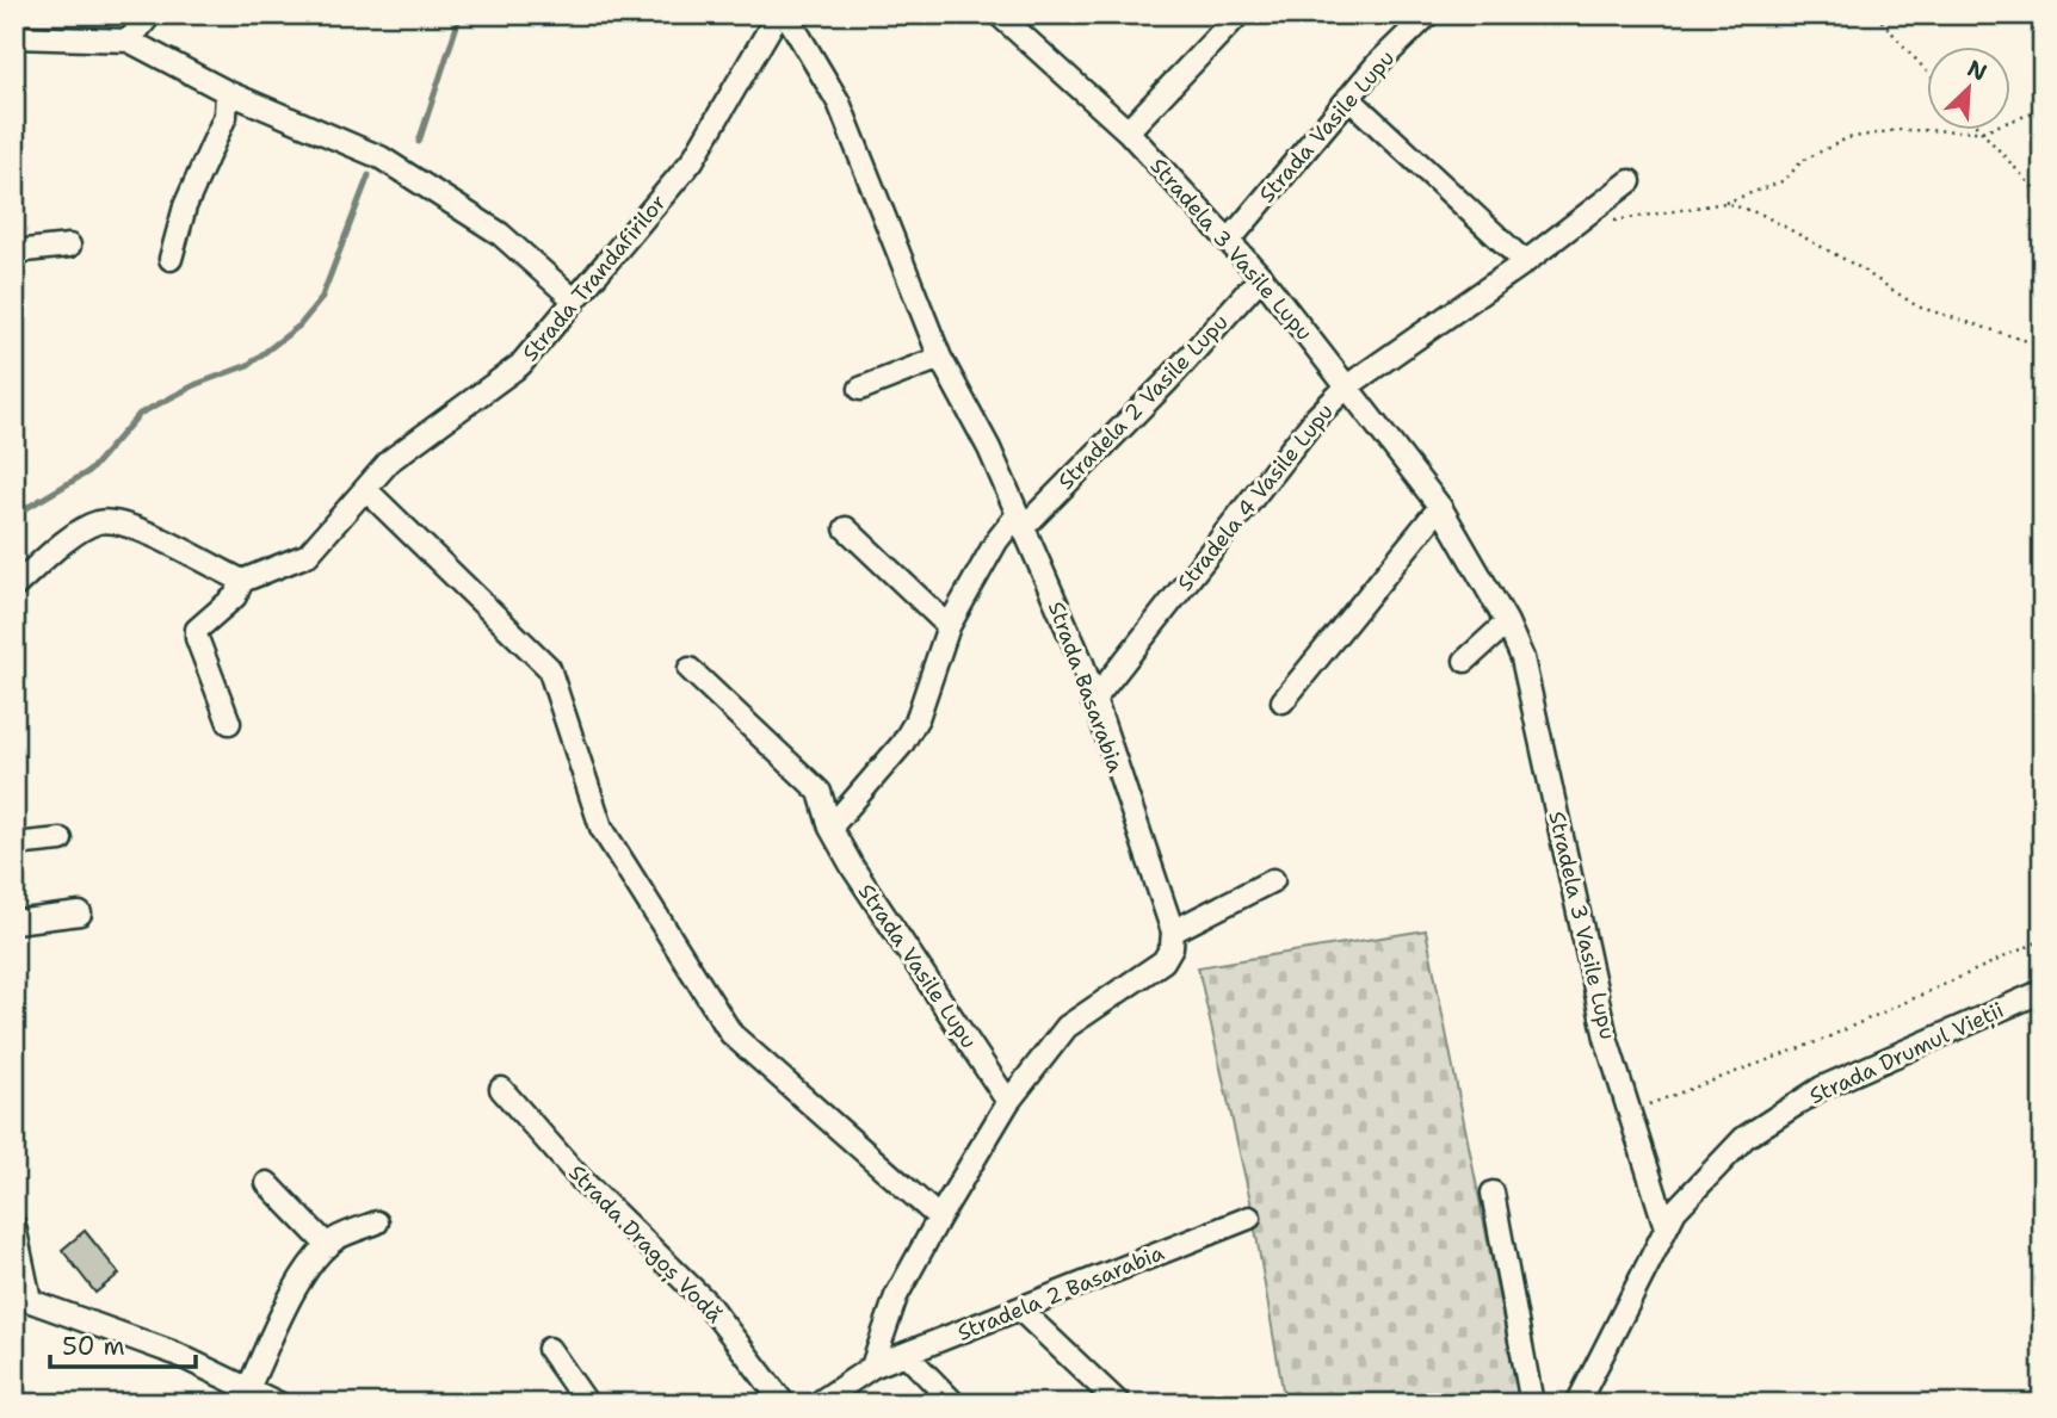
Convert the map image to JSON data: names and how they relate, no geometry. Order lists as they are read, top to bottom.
{
  "streets": {
    "street": [
      "Strada Vasile Lupu",
      "Stradela 3 Vasile Lupu",
      "Strada Trandafirilor",
      "Stradela 2 Vasile Lupu",
      "Stradela 4 Vasile Lupu",
      "Strada Basarabia",
      "Strada Drumul Vieții",
      "Strada Dragoș Vodă",
      "Stradela 2 Basarabia"
    ]
  },
  "crossings": [
    ["Strada Vasile Lupu", "Stradela 3 Vasile Lupu"],
    ["Stradela 3 Vasile Lupu", "Stradela 2 Vasile Lupu"],
    ["Stradela 3 Vasile Lupu", "Stradela 4 Vasile Lupu"],
    ["Stradela 3 Vasile Lupu", "Strada Drumul Vieții"],
    ["Stradela 2 Vasile Lupu", "Strada Basarabia"],
    ["Stradela 4 Vasile Lupu", "Strada Basarabia"]
  ],
  "scale_bar": "50 m",
  "north": "top right"
}
